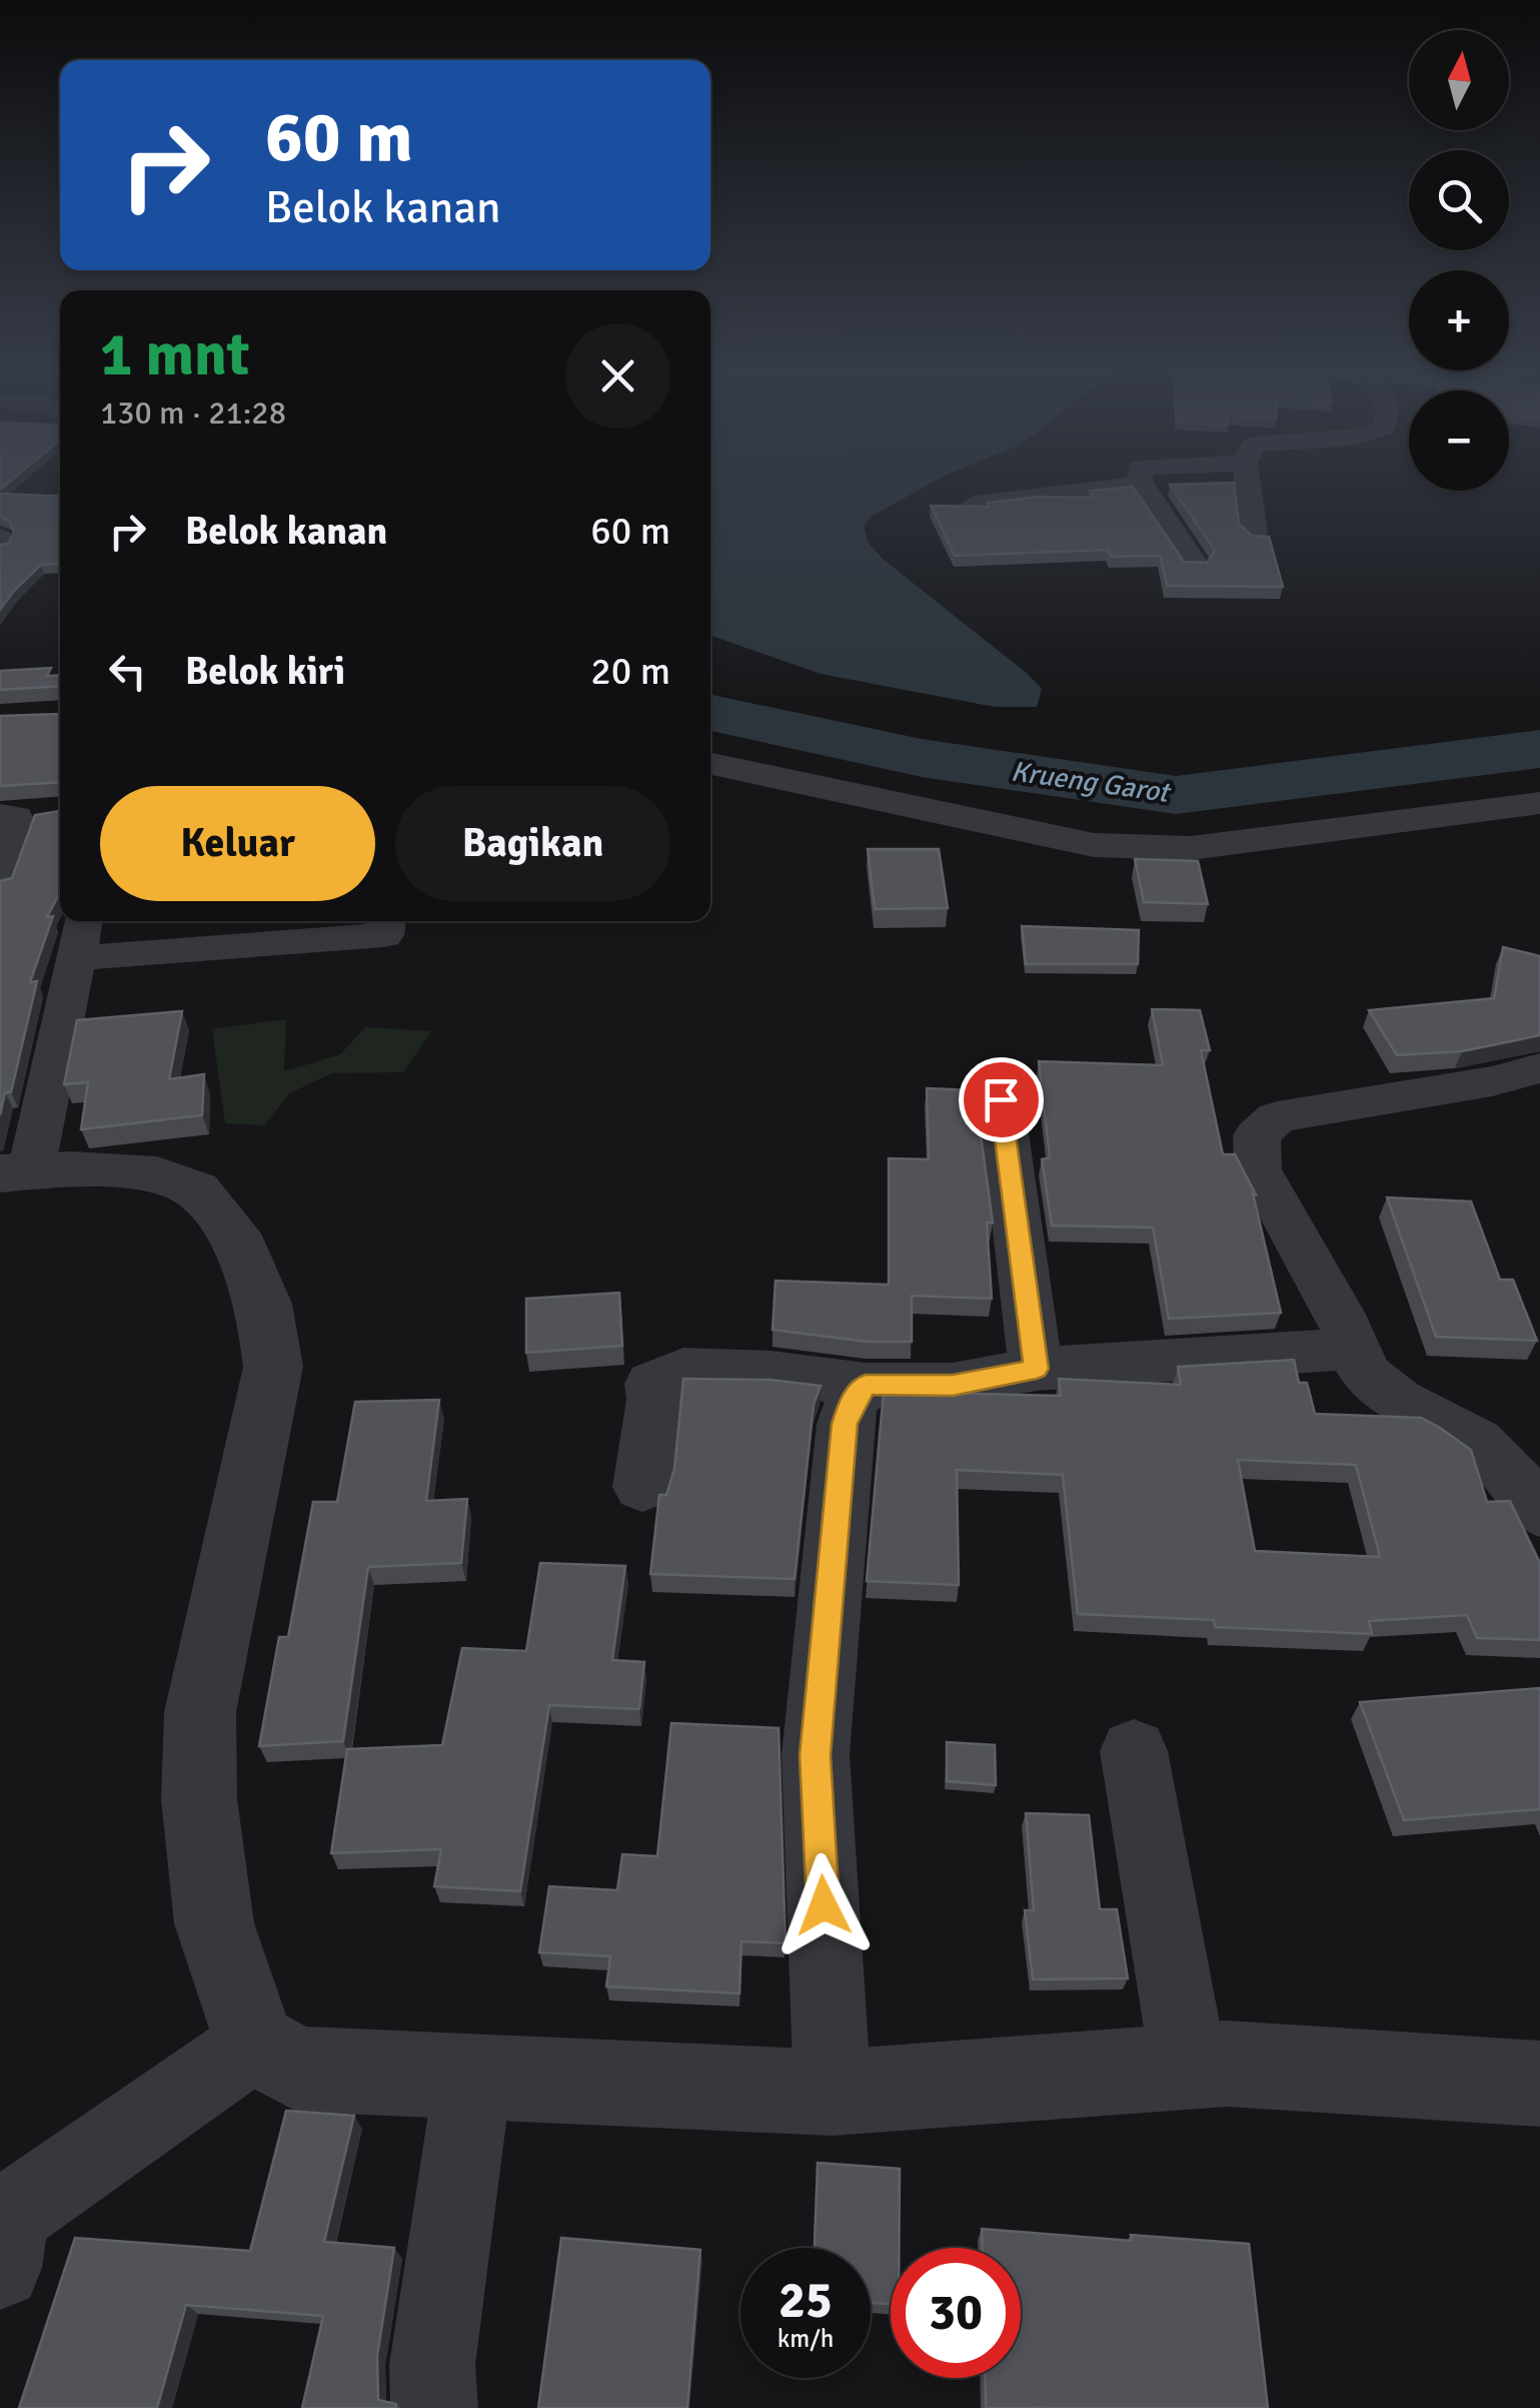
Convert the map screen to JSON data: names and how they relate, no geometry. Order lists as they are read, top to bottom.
{
  "water": ["Krueng Garot"],
  "north": "top",
  "page": {
    "map_buttons": ["+", "−"],
    "turn": ["60 m", "Belok kanan"],
    "heading": ["1 mnt", "130 m · 21:28"],
    "list": [
      {
        "name": "Belok kanan",
        "value": "60 m"
      },
      {
        "name": "Belok kiri",
        "value": "20 m"
      }
    ],
    "buttons": ["Keluar", "Bagikan"],
    "speed": "25 km/h",
    "limit": "30"
  }
}
